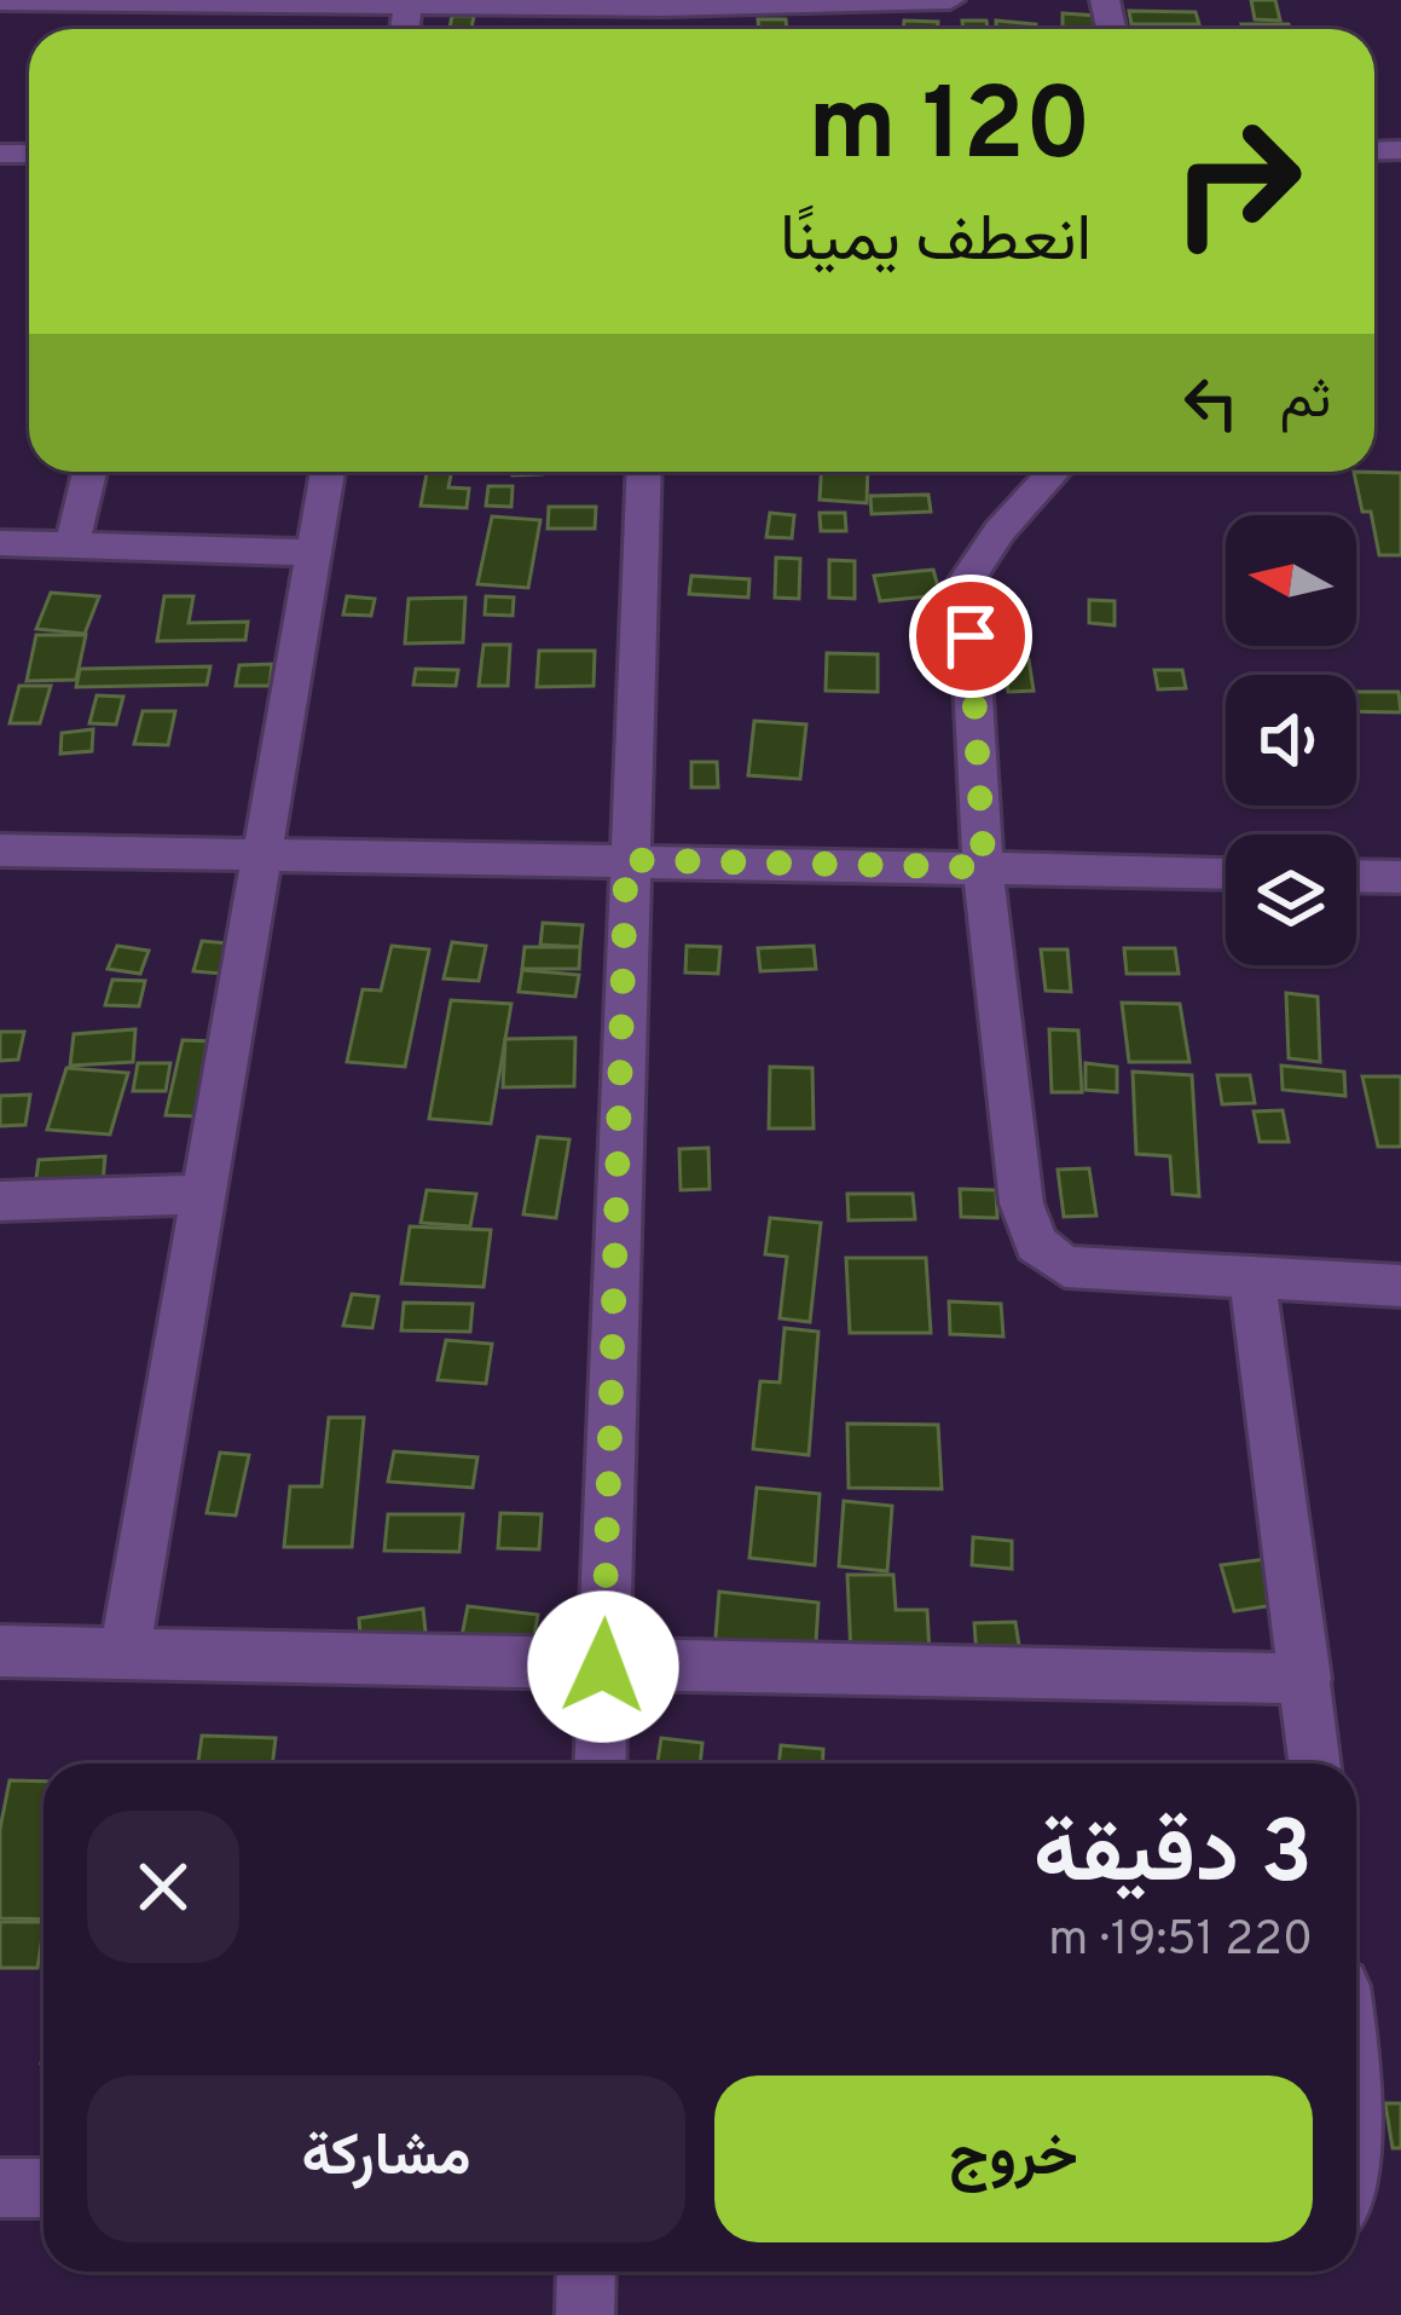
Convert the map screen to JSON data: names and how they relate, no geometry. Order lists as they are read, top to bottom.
{
  "north": "left",
  "page": {
    "turn": ["120 m", "انعطف يمينًا"],
    "then": "ثم",
    "heading": ["3 دقيقة", "220 m · 19:51"],
    "buttons": ["خروج", "مشاركة"]
  }
}
